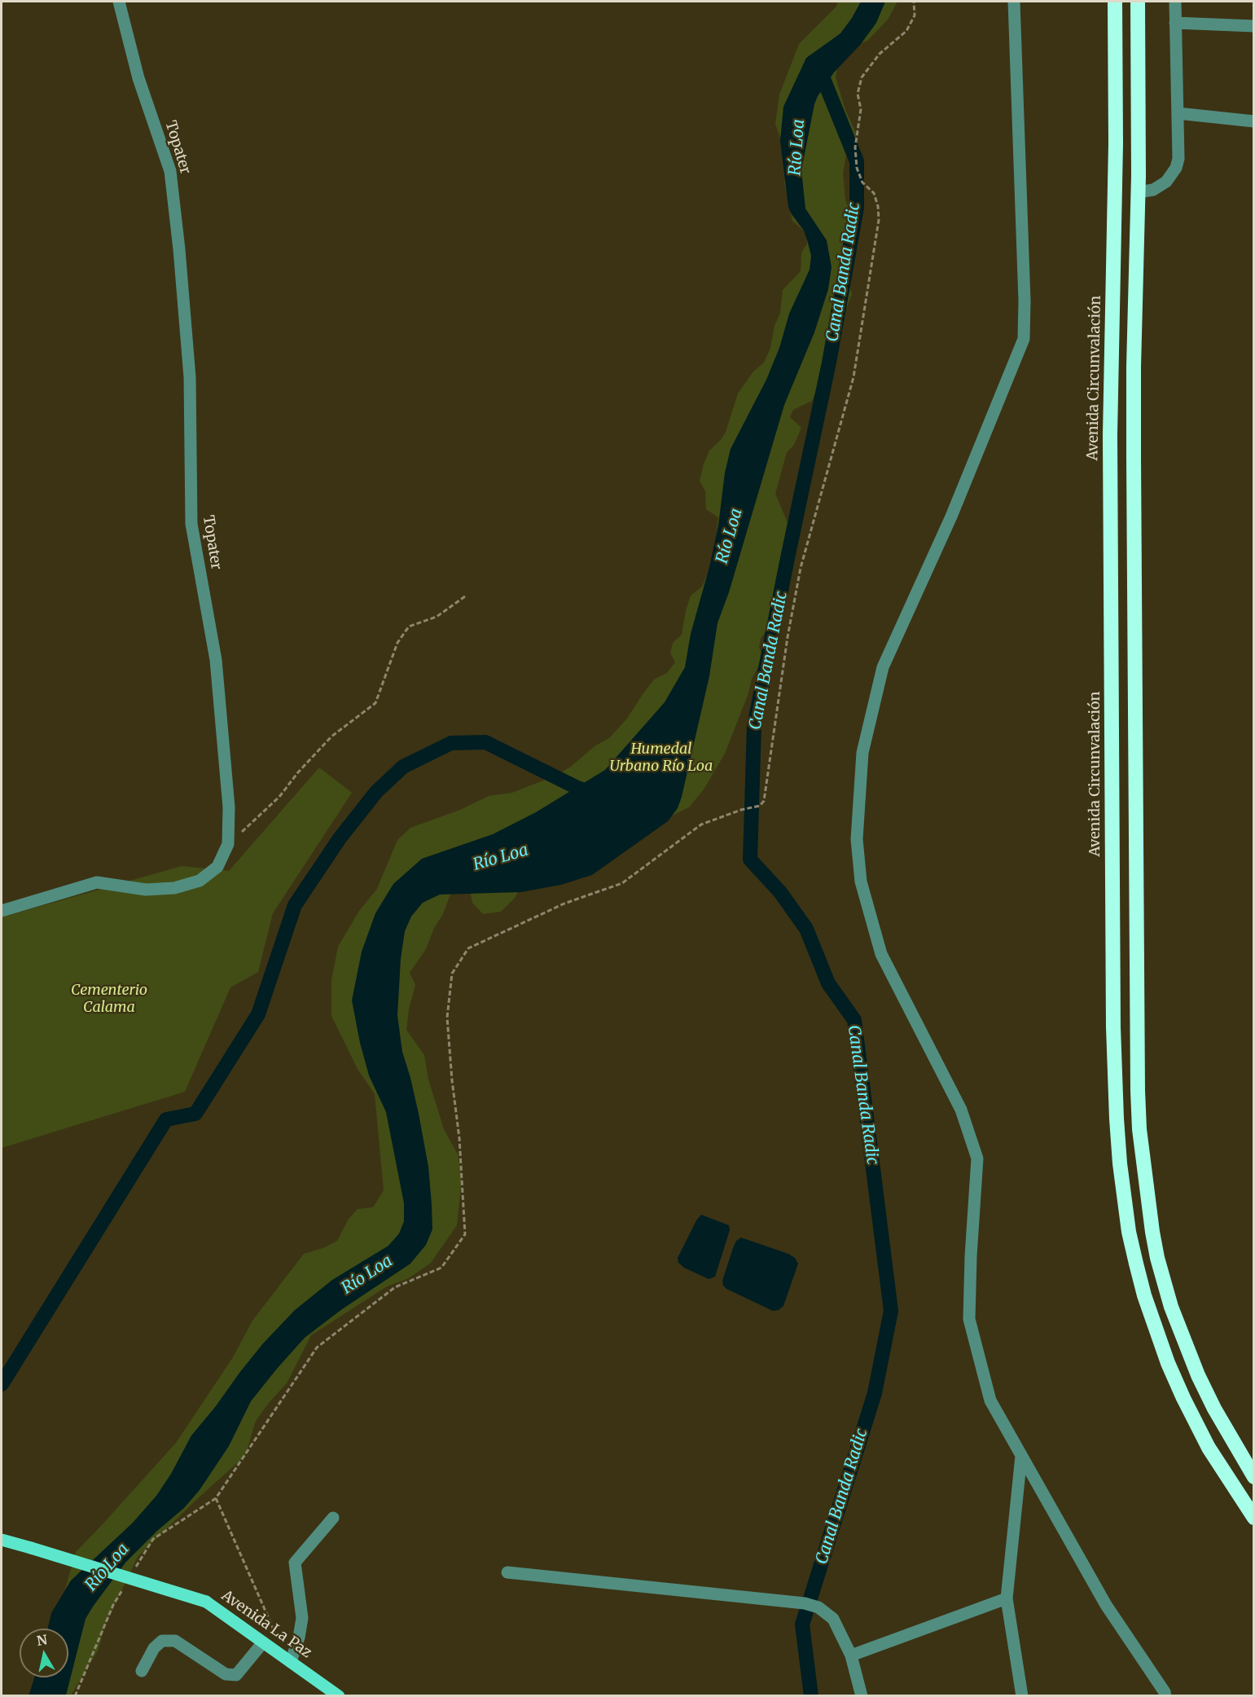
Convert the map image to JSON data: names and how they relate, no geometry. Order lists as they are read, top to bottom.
{
  "streets": {
    "highway": ["Avenida Circunvalación"],
    "main road": ["Avenida La Paz"],
    "street": ["Topater"]
  },
  "water": ["Río Loa", "Canal Banda Radic"],
  "parks": ["Humedal Urbano Río Loa", "Cementerio Calama"],
  "north": "top"
}
